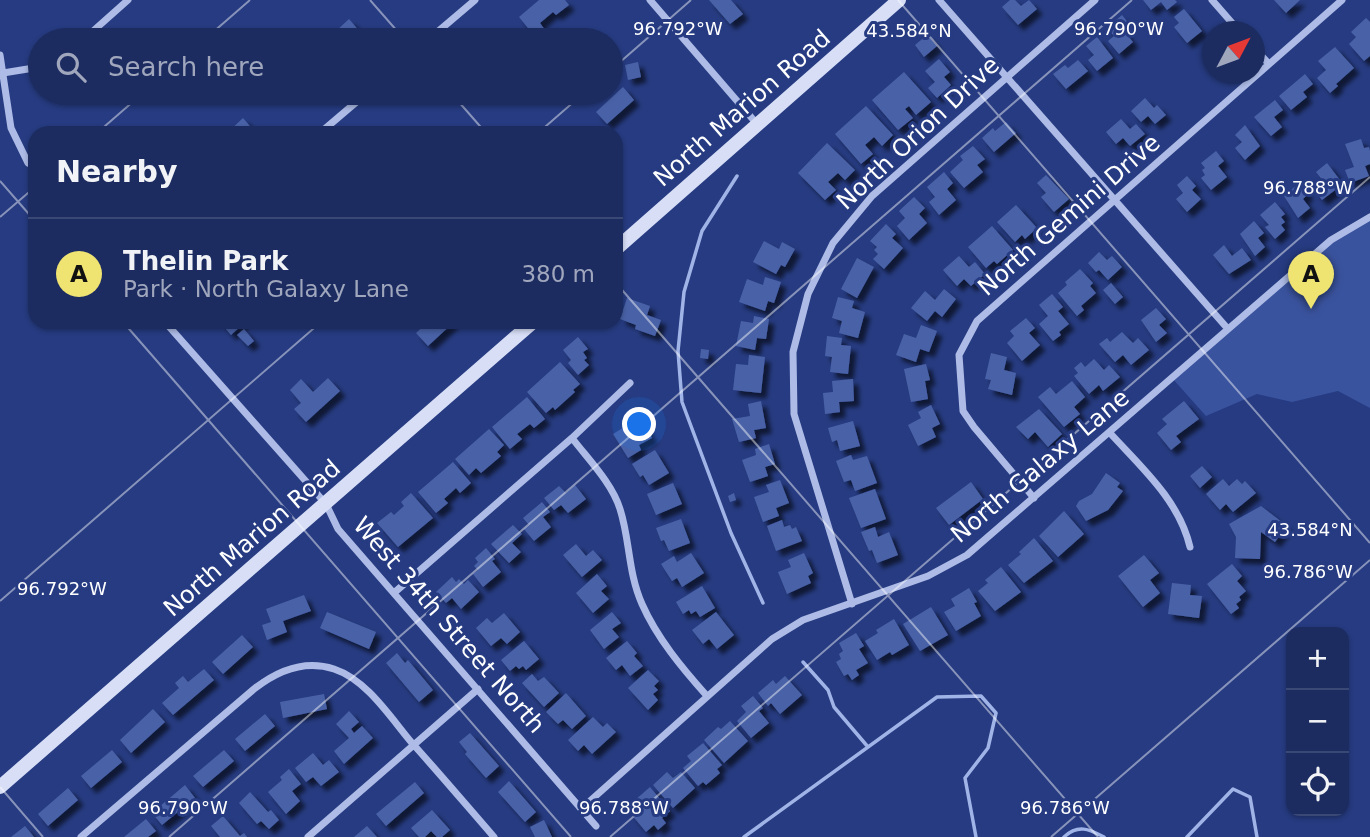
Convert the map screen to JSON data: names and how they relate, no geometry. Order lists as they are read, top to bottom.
{
  "streets": {
    "main road": ["North Marion Road"],
    "street": [
      "North Orion Drive",
      "North Gemini Drive",
      "North Galaxy Lane",
      "West 34th Street North"
    ]
  },
  "crossings": [
    ["North Marion Road", "West 34th Street North"],
    ["North Orion Drive", "North Galaxy Lane"],
    ["North Gemini Drive", "North Galaxy Lane"],
    ["North Galaxy Lane", "West 34th Street North"]
  ],
  "north": "top right",
  "page": {
    "search": "Search here",
    "heading": "Nearby",
    "list": [
      {
        "mark": "A",
        "name": "Thelin Park",
        "note": "Park · North Galaxy Lane",
        "value": "380 m"
      }
    ],
    "pins": "A",
    "map_buttons": ["+", "−"]
  },
  "coordinates": [
    "96.792°W",
    "96.790°W",
    "43.584°N",
    "96.788°W",
    "96.786°W"
  ]
}
